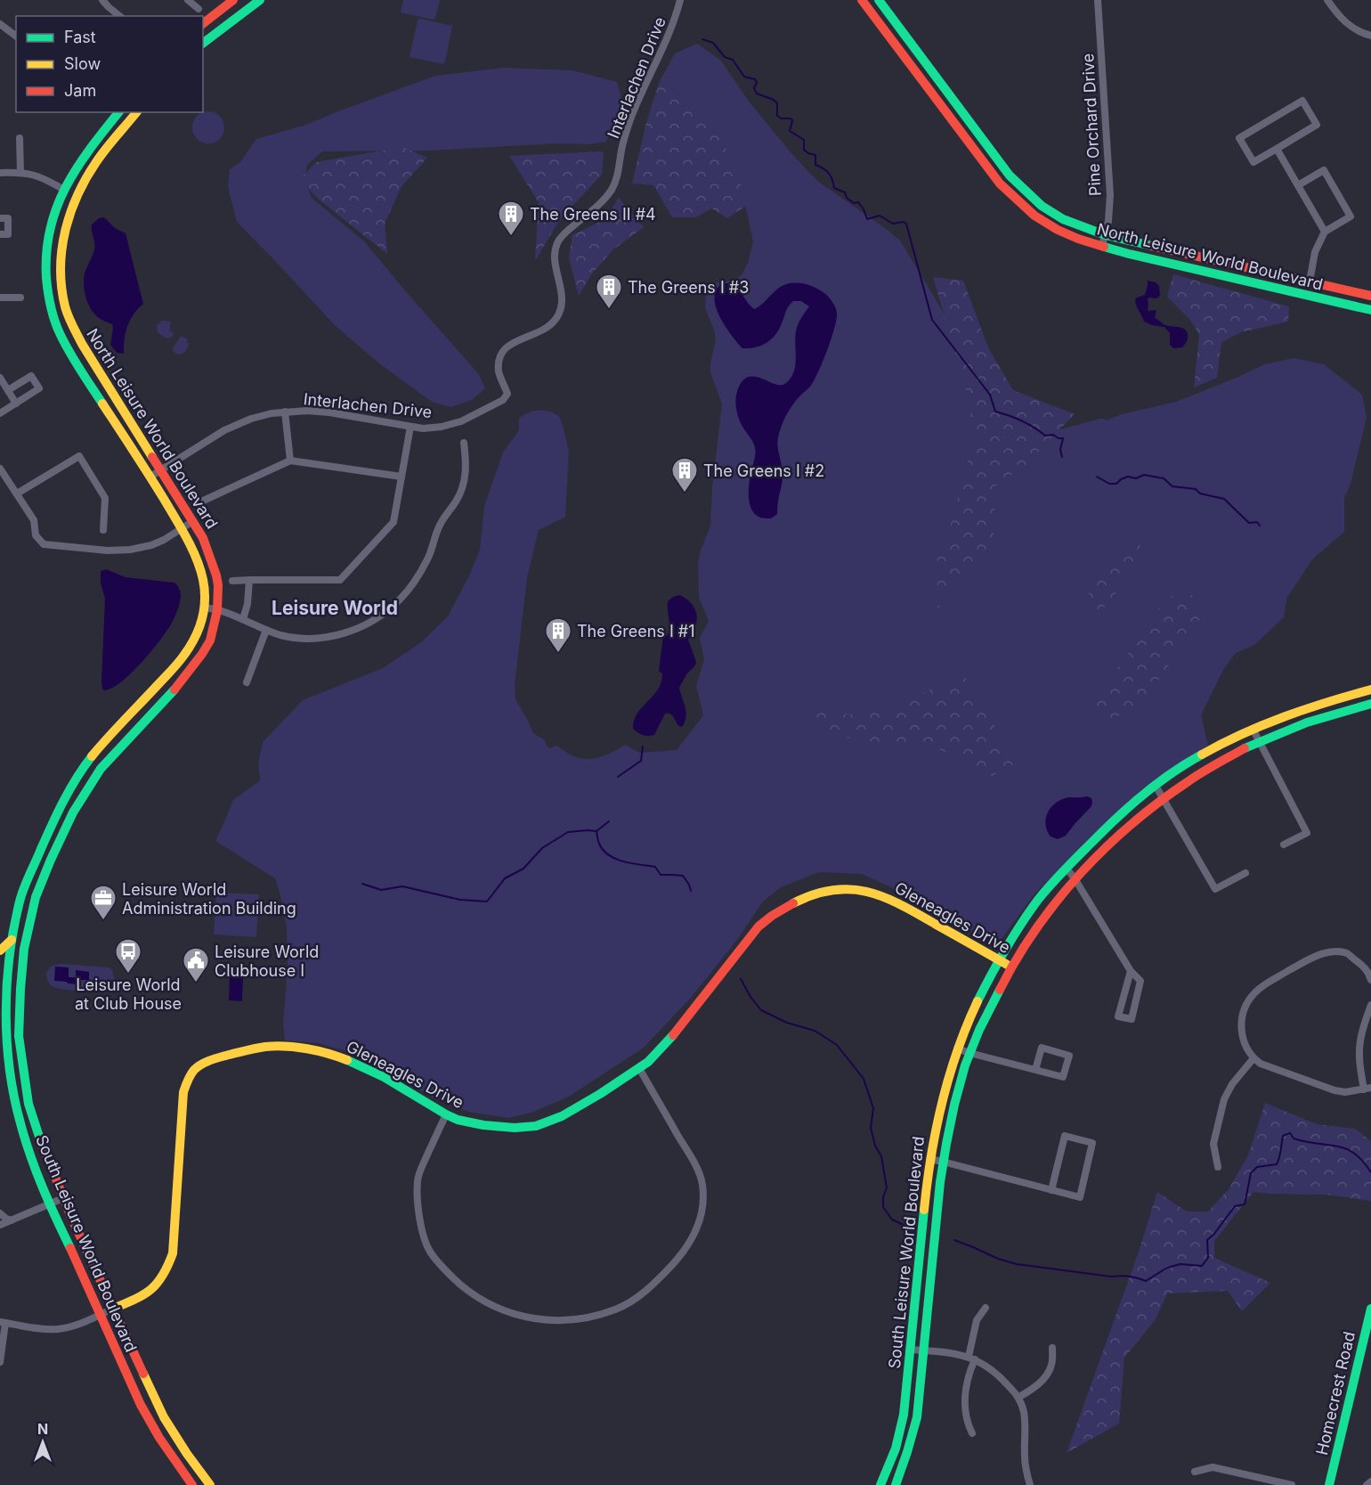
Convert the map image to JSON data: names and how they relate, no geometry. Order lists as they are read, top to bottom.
{
  "streets": {
    "street": [
      "Interlachen Drive",
      "Pine Orchard Drive",
      "North Leisure World Boulevard",
      "Gleneagles Drive",
      "South Leisure World Boulevard",
      "Homecrest Road"
    ]
  },
  "crossings": [
    ["Interlachen Drive", "North Leisure World Boulevard"],
    ["Pine Orchard Drive", "North Leisure World Boulevard"],
    ["North Leisure World Boulevard", "South Leisure World Boulevard"],
    ["Gleneagles Drive", "South Leisure World Boulevard"]
  ],
  "districts": ["Leisure World"],
  "places": {
    "building": [
      "The Greens II #4",
      "The Greens I #3",
      "The Greens I #2",
      "The Greens I #1"
    ],
    "office": ["Leisure World Administration Building"],
    "bus stop": ["Leisure World at Club House"],
    "public building": ["Leisure World Clubhouse I"]
  },
  "legend": ["Fast", "Slow", "Jam"],
  "north": "top"
}
